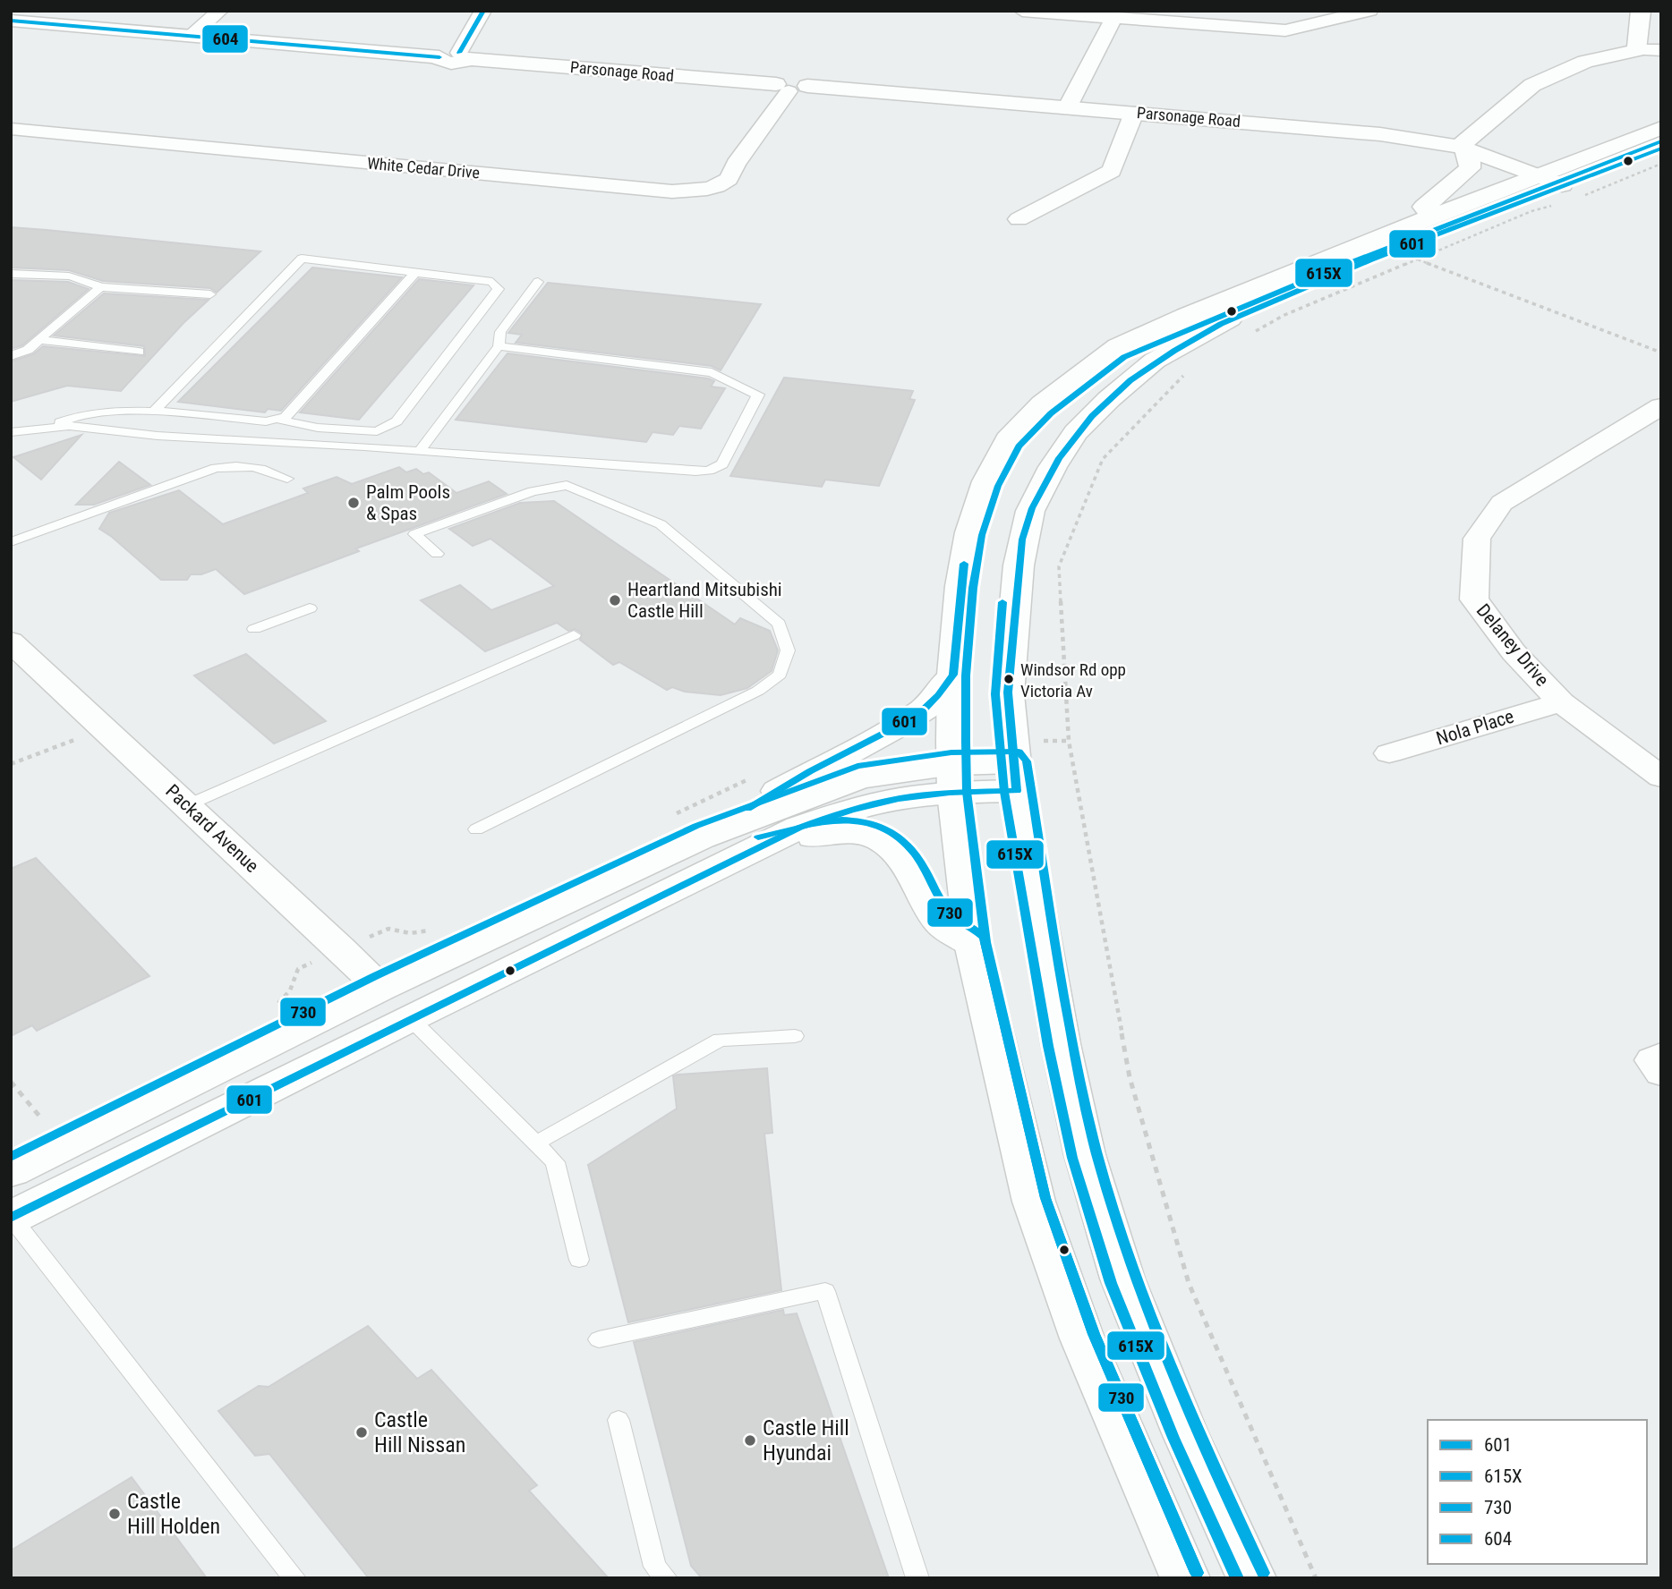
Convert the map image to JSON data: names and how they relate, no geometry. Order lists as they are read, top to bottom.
{
  "streets": {
    "main road": ["Parsonage Road", "Packard Avenue"],
    "street": ["White Cedar Drive", "Delaney Drive", "Nola Place"]
  },
  "crossings": [
    ["Parsonage Road", "White Cedar Drive"],
    ["Delaney Drive", "Nola Place"]
  ],
  "places": [
    "Palm Pools & Spas",
    "Heartland Mitsubishi Castle Hill",
    "Windsor Rd opp Victoria Av",
    "Castle Hill Nissan",
    "Castle Hill Hyundai",
    "Castle Hill Holden"
  ],
  "lines": [
    "transit line 604",
    "transit line 615X",
    "transit line 601",
    "transit line 730"
  ],
  "legend": [
    "601",
    "615X",
    "730",
    "604"
  ]
}
